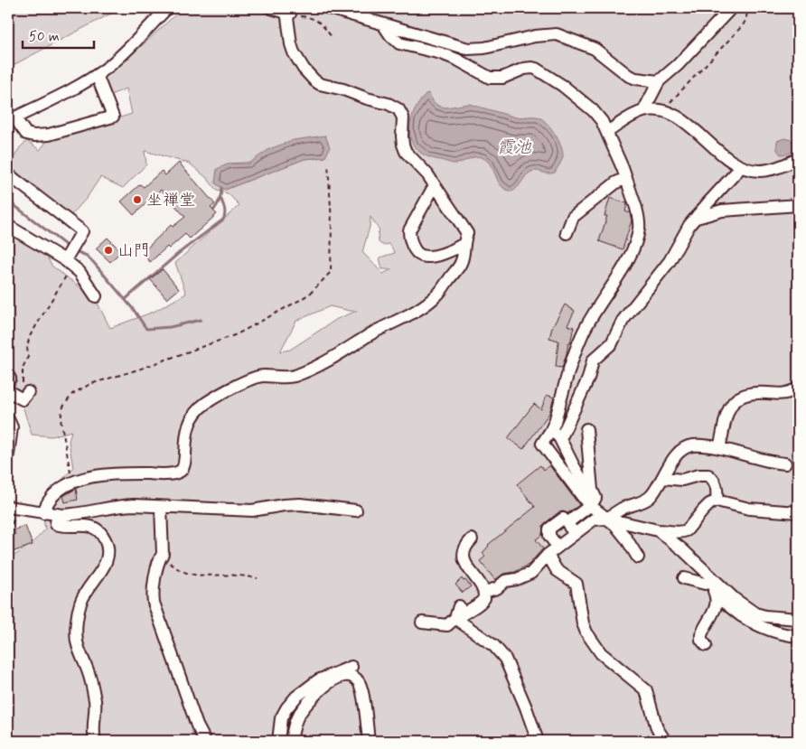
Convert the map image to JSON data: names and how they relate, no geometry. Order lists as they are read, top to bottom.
{
  "water": ["霞池"],
  "places": ["坐禅堂", "山門"],
  "scale_bar": "50 m"
}
